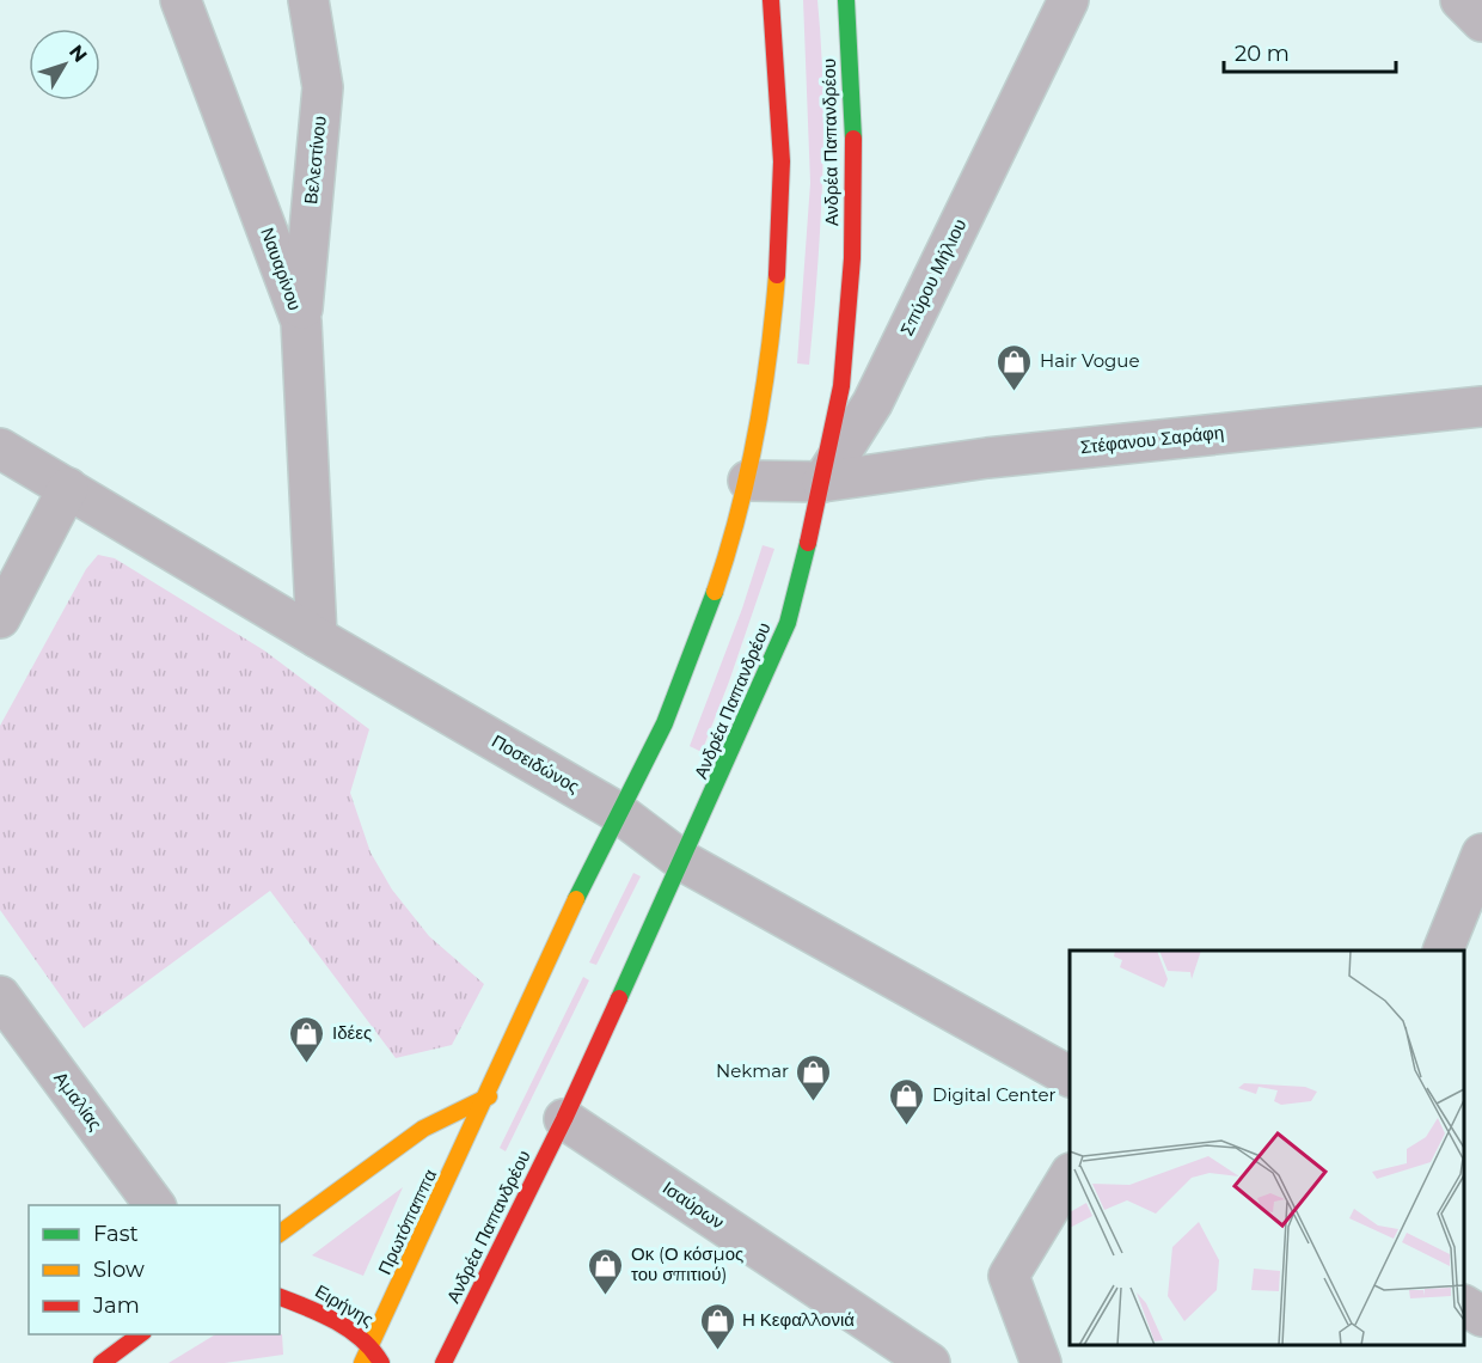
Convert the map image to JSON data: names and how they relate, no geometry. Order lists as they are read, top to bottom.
{
  "streets": {
    "street": [
      "Ανδρέα Παπανδρέου",
      "Βελεστίνου",
      "Ναυαρίνου",
      "Σπύρου Μήλιου",
      "Στέφανου Σαράφη",
      "Ποσειδώνος",
      "Αμαλίας",
      "Ισαύρων",
      "Πρωτόπαππα",
      "Ειρήνης"
    ]
  },
  "crossings": [
    ["Ανδρέα Παπανδρέου", "Σπύρου Μήλιου"],
    ["Ανδρέα Παπανδρέου", "Στέφανου Σαράφη"],
    ["Ανδρέα Παπανδρέου", "Ποσειδώνος"],
    ["Ανδρέα Παπανδρέου", "Ισαύρων"],
    ["Βελεστίνου", "Ναυαρίνου"],
    ["Ναυαρίνου", "Ποσειδώνος"],
    ["Σπύρου Μήλιου", "Στέφανου Σαράφη"],
    ["Πρωτόπαππα", "Ειρήνης"]
  ],
  "places": {
    "shop": [
      "Hair Vogue",
      "Ιδέες",
      "Nekmar",
      "Digital Center",
      "Οκ (Ο κόσμος του σπιτιού)",
      "Η Κεφαλλονιά"
    ]
  },
  "legend": ["Fast", "Slow", "Jam"],
  "scale_bar": "20 m",
  "north": "top right"
}
